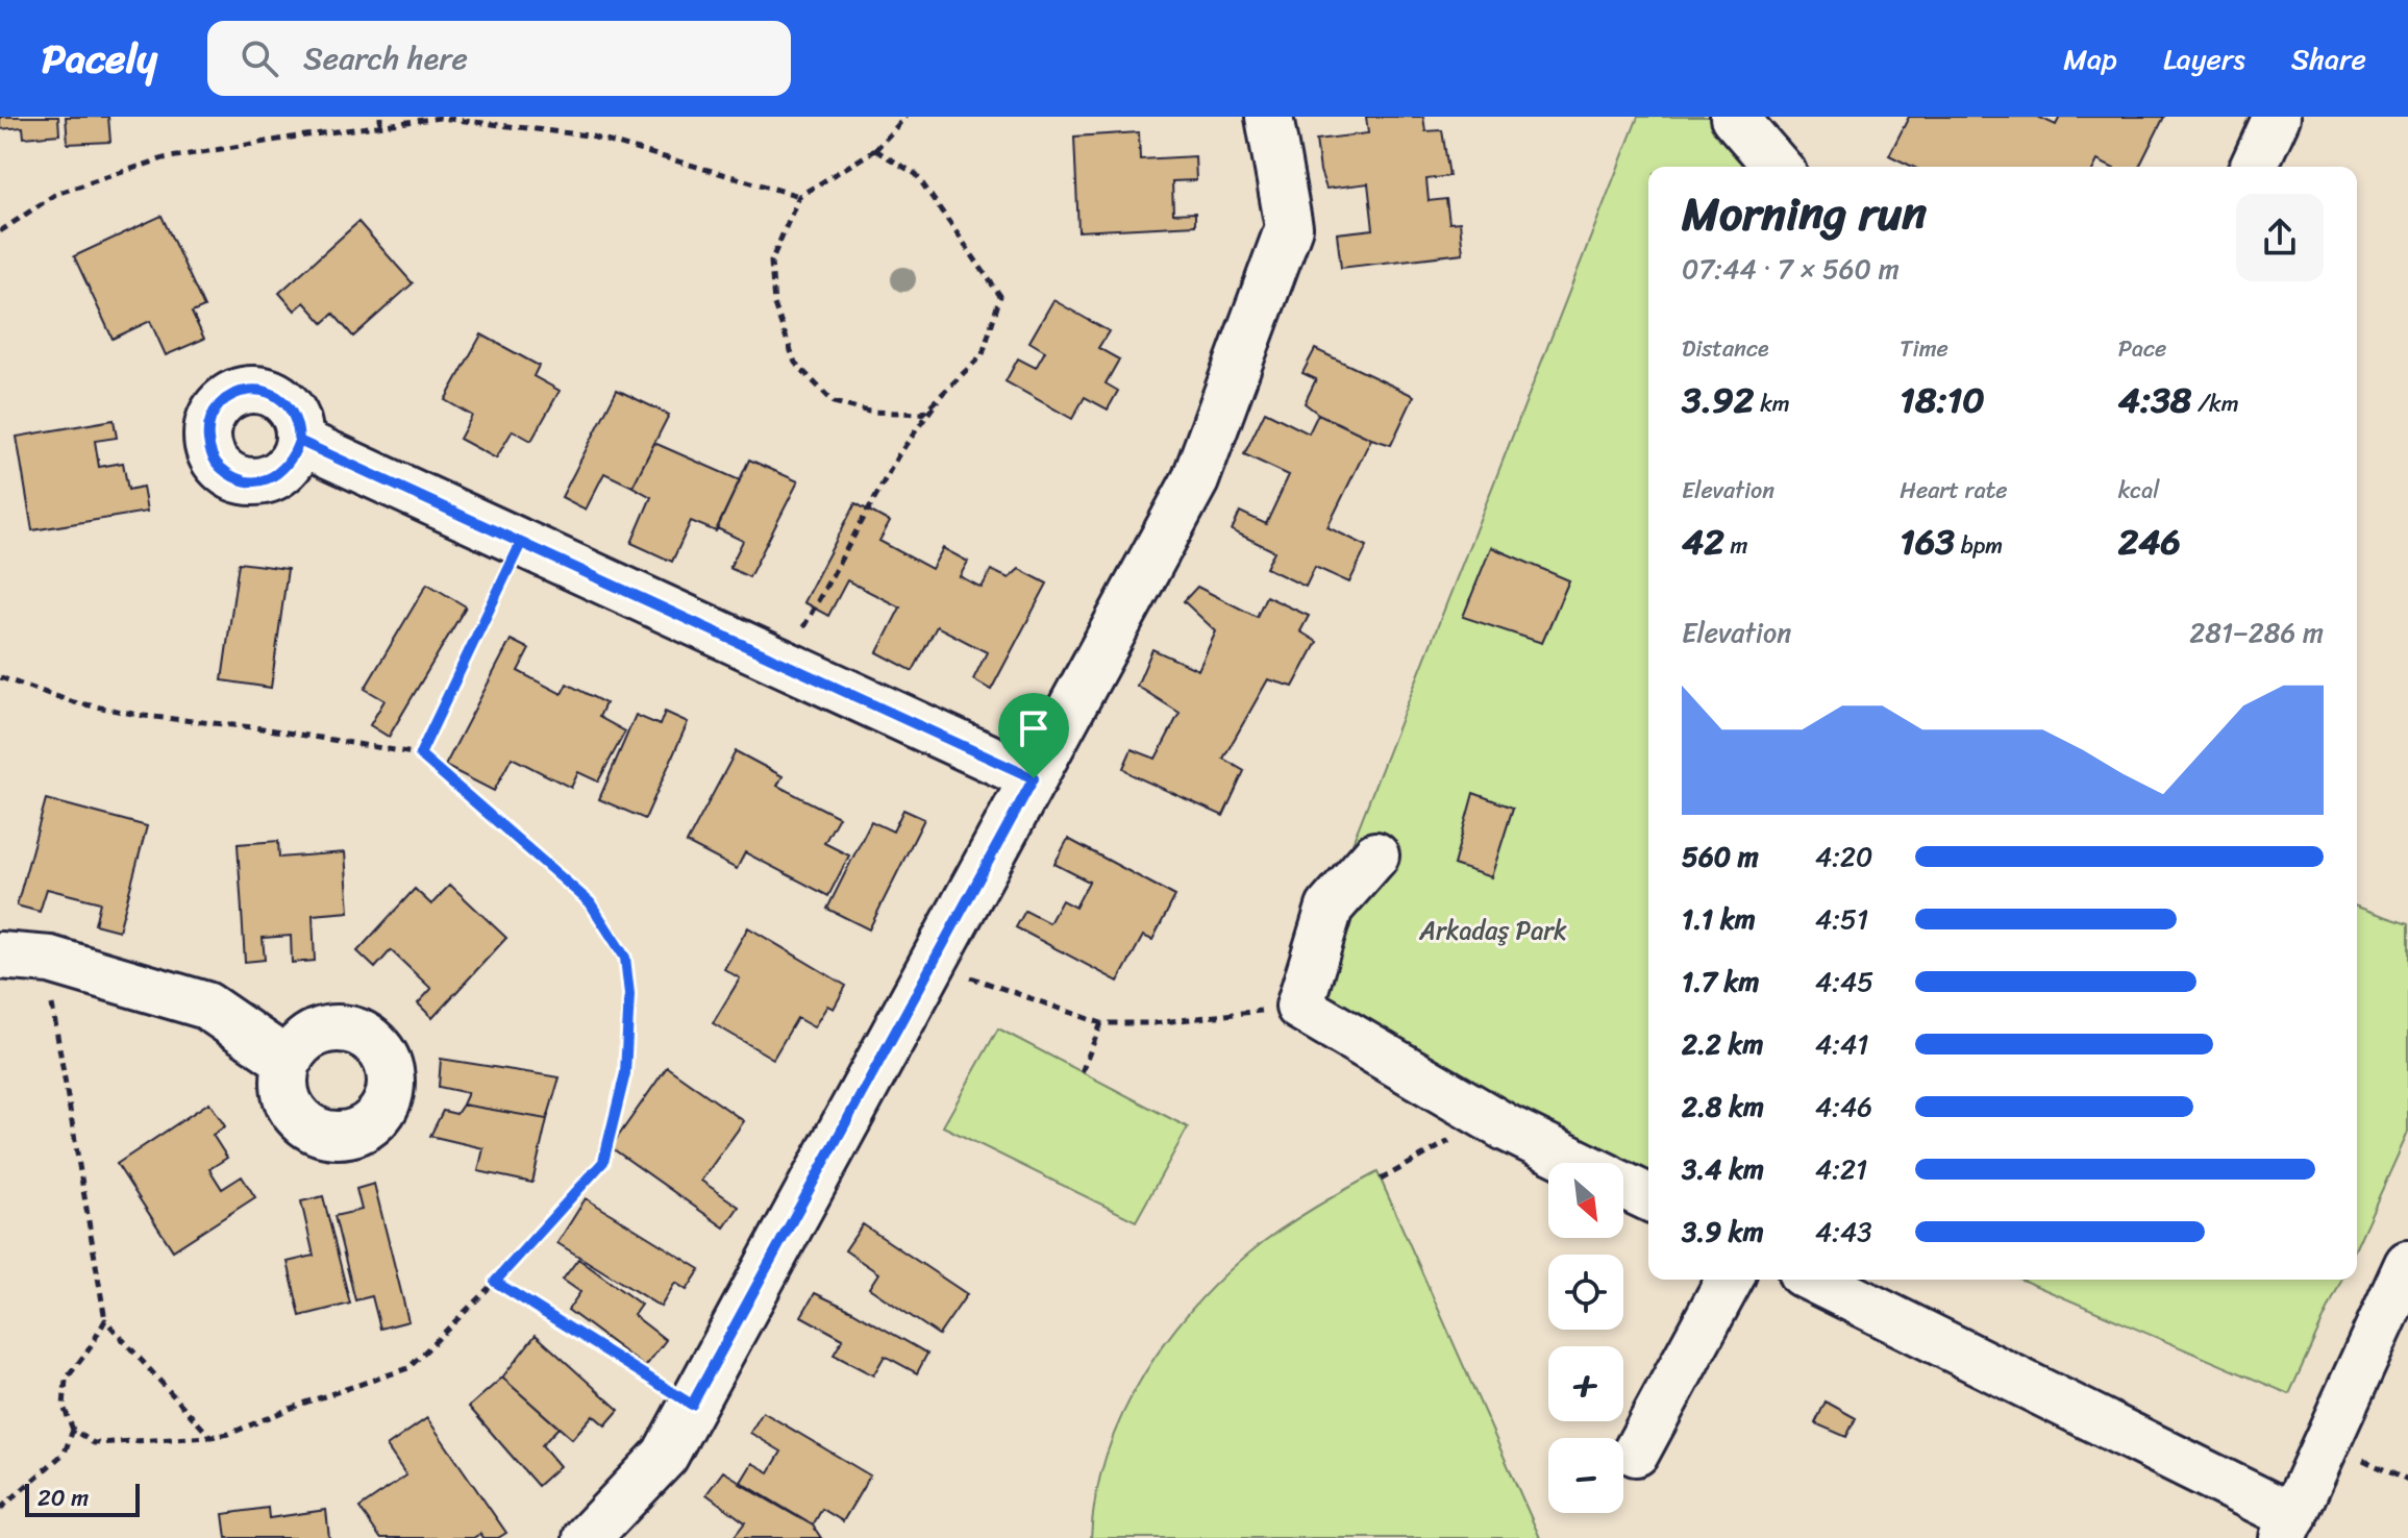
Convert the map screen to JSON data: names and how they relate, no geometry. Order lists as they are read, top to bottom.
{
  "parks": ["Arkadaş Park"],
  "scale_bar": "20 m",
  "north": "bottom right",
  "page": {
    "header": "Pacely",
    "search": "Search here",
    "nav": ["Map", "Layers", "Share"],
    "heading": ["Morning run", "07:44 · 7 × 560 m"],
    "stats": [
      ["Distance", "3.92 km"],
      ["Time", "18:10"],
      ["Pace", "4:38 /km"],
      ["Elevation", "42 m"],
      ["Heart rate", "163 bpm"],
      ["kcal", "246"]
    ],
    "chart": ["Elevation", "281–286 m"],
    "list": [
      {
        "name": "560 m",
        "note": "4:20"
      },
      {
        "name": "1.1 km",
        "note": "4:51"
      },
      {
        "name": "1.7 km",
        "note": "4:45"
      },
      {
        "name": "2.2 km",
        "note": "4:41"
      },
      {
        "name": "2.8 km",
        "note": "4:46"
      },
      {
        "name": "3.4 km",
        "note": "4:21"
      },
      {
        "name": "3.9 km",
        "note": "4:43"
      }
    ],
    "map_buttons": ["+", "−"],
    "scale": "20 m"
  }
}
